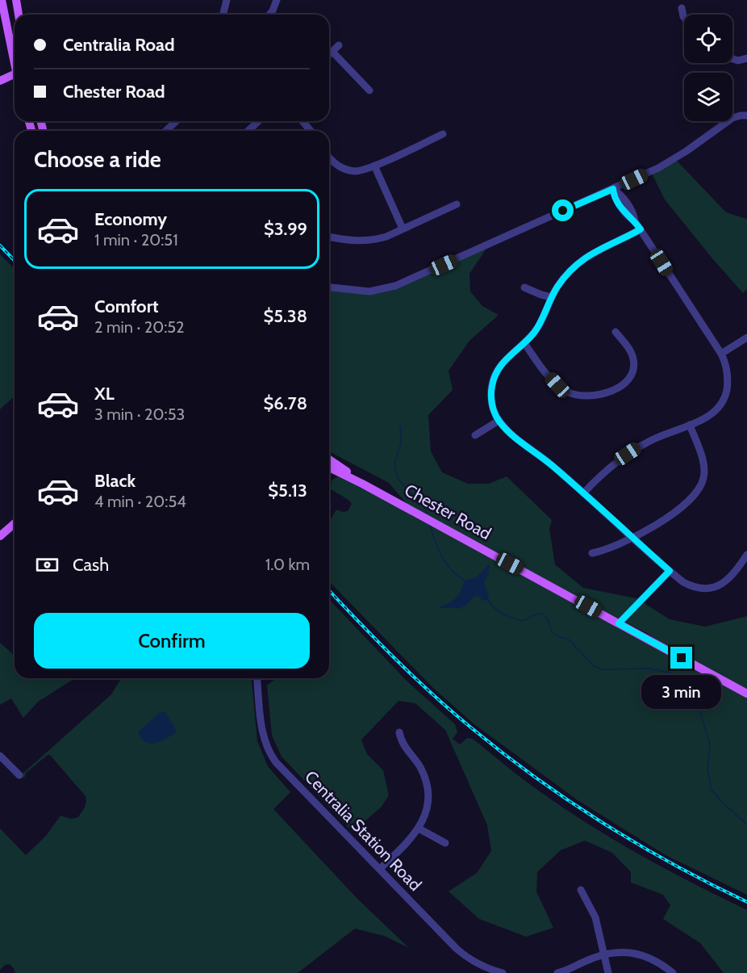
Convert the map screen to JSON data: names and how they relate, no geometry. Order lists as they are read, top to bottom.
{
  "streets": {
    "main road": ["Chester Road"],
    "street": ["Centralia Station Road"]
  },
  "page": {
    "banner": ["Centralia Road", "Chester Road"],
    "heading": "Choose a ride",
    "list": [
      {
        "name": "Economy",
        "note": "1 min · 20:51",
        "value": "$3.99"
      },
      {
        "name": "Comfort",
        "note": "2 min · 20:52",
        "value": "$5.38"
      },
      {
        "name": "XL",
        "note": "3 min · 20:53",
        "value": "$6.78"
      },
      {
        "name": "Black",
        "note": "4 min · 20:54",
        "value": "$5.13"
      }
    ],
    "pay": ["Cash", "1.0 km"],
    "buttons": "Confirm",
    "bubble": "3 min"
  }
}
